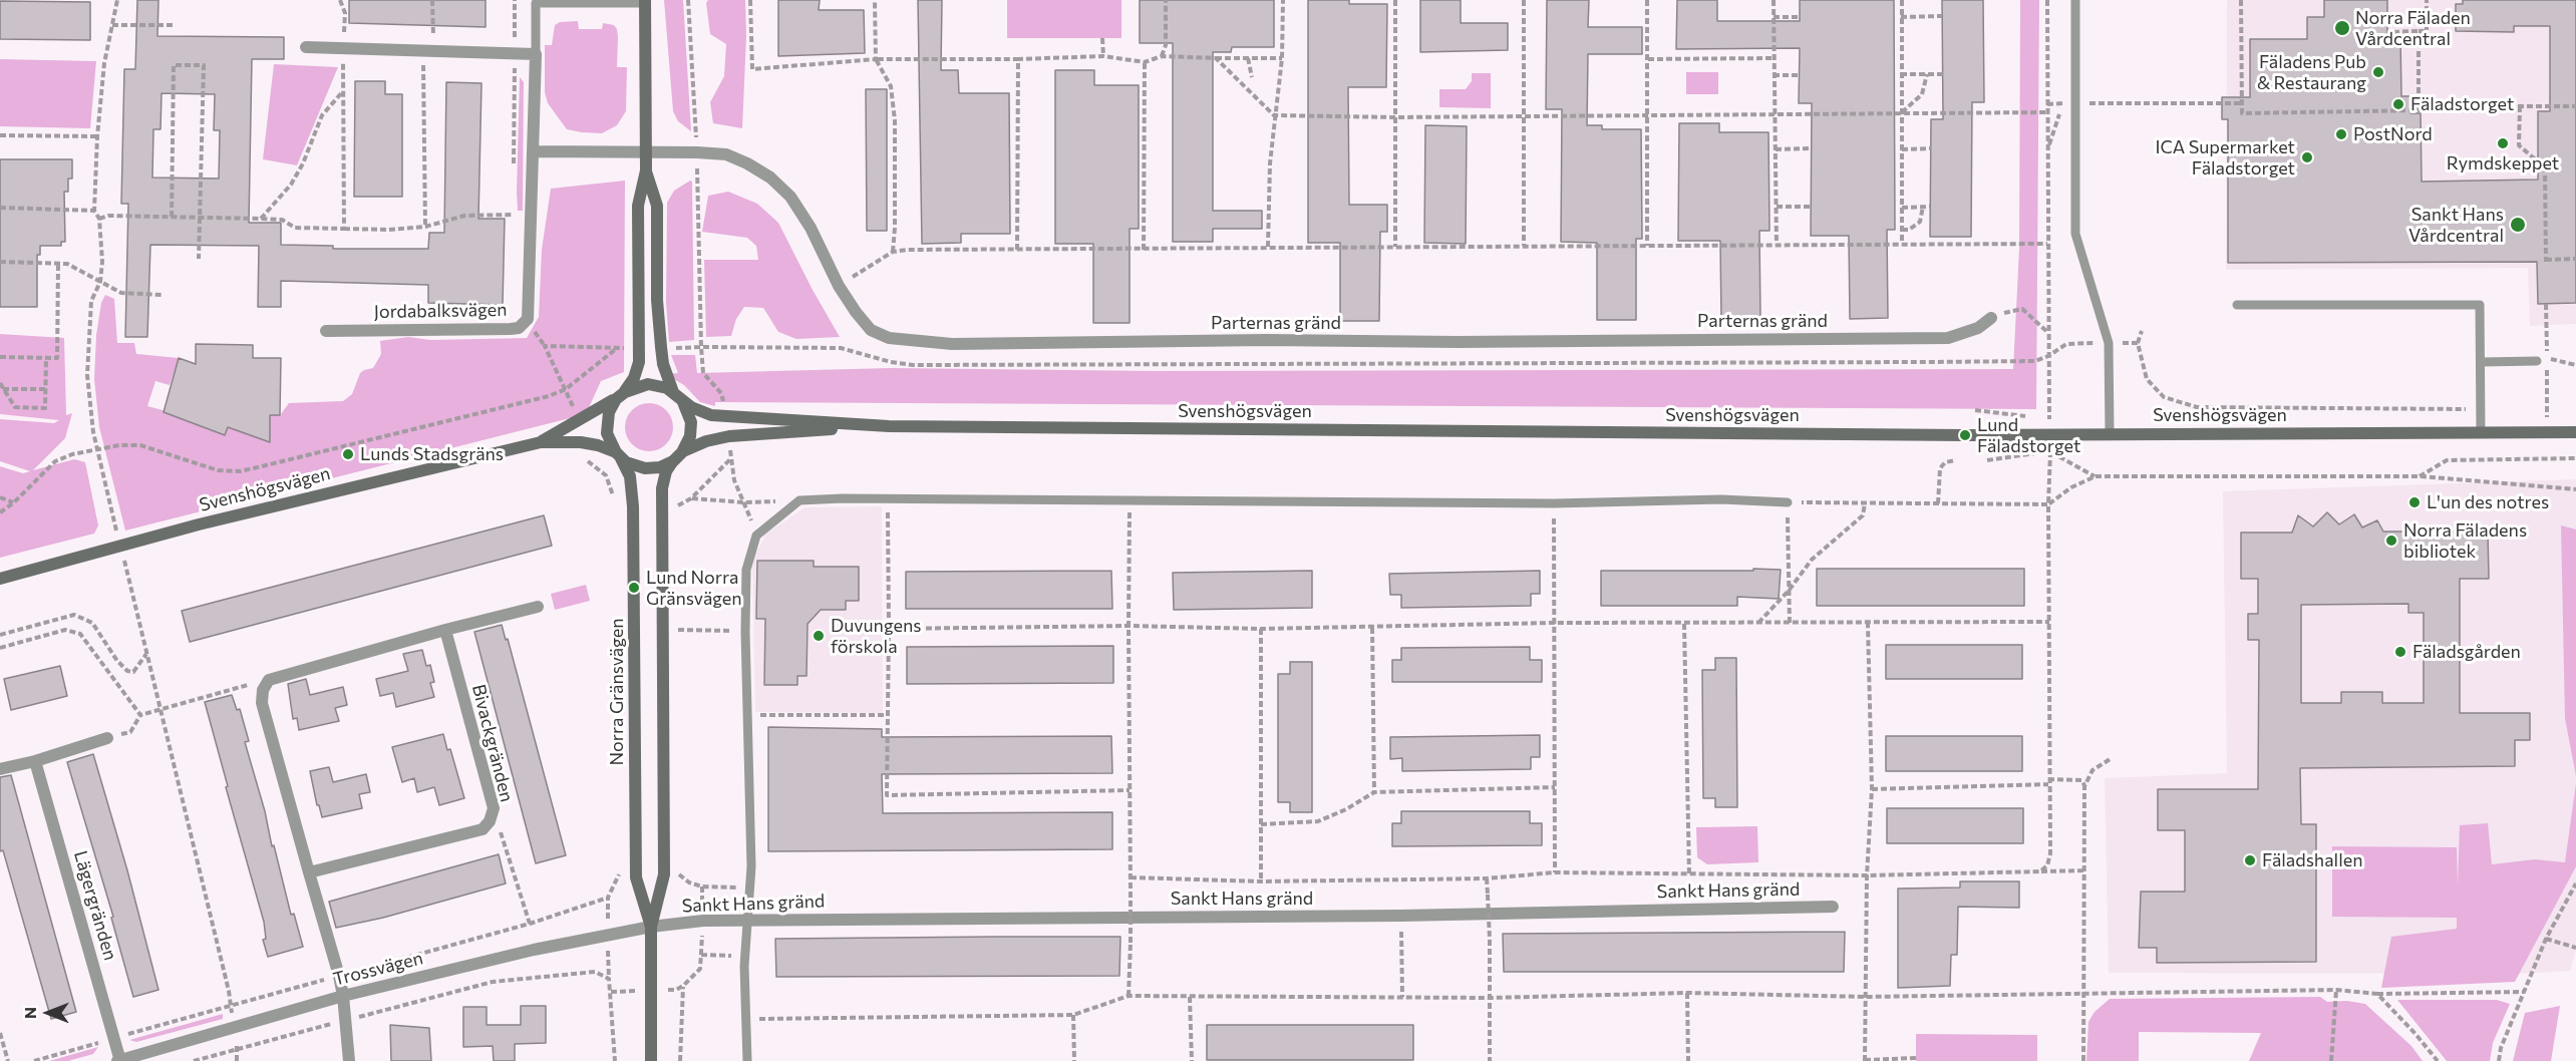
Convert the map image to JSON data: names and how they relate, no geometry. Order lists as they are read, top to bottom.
{
  "streets": {
    "main road": ["Svenshögsvägen", "Norra Gränsvägen"],
    "street": [
      "Jordabalksvägen",
      "Parternas gränd",
      "Bivackgränden",
      "Sankt Hans gränd",
      "Lägergränden",
      "Trossvägen"
    ]
  },
  "crossings": [
    ["Svenshögsvägen", "Norra Gränsvägen"],
    ["Norra Gränsvägen", "Sankt Hans gränd"],
    ["Norra Gränsvägen", "Trossvägen"],
    ["Sankt Hans gränd", "Trossvägen"],
    ["Lägergränden", "Trossvägen"]
  ],
  "places": [
    "Norra Fäladen Vårdcentral",
    "Fäladens Pub & Restaurang",
    "Fäladstorget",
    "PostNord",
    "Rymdskeppet",
    "ICA Supermarket Fäladstorget",
    "Sankt Hans Vårdcentral",
    "Lund Fäladstorget",
    "Lunds Stadsgräns",
    "L'un des notres",
    "Norra Fäladens bibliotek",
    "Lund Norra Gränsvägen",
    "Duvungens förskola",
    "Fäladsgården",
    "Fäladshallen"
  ],
  "north": "left"
}
